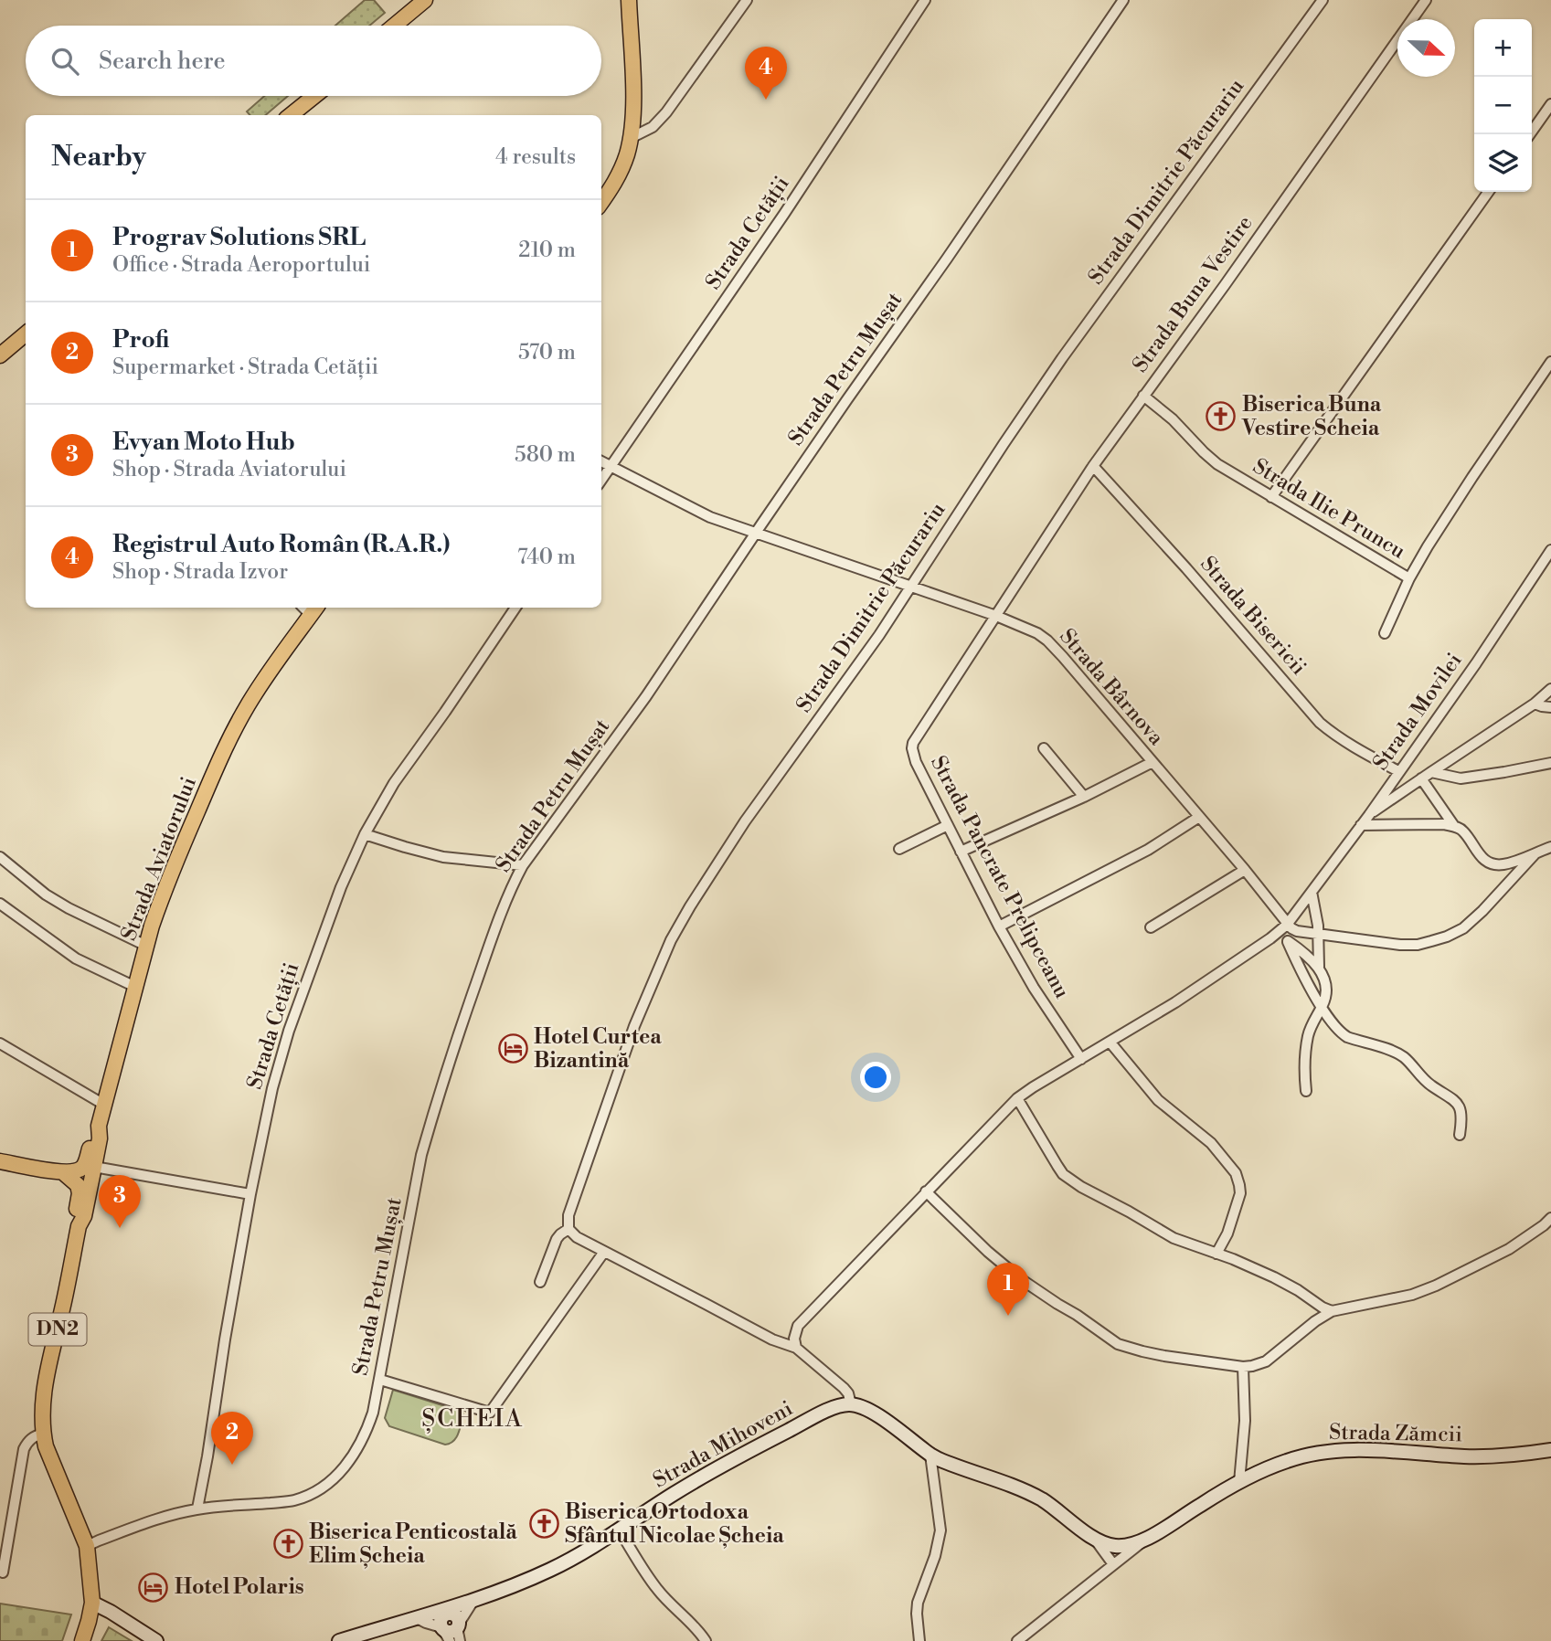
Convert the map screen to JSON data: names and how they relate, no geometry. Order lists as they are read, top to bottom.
{
  "streets": {
    "main road": [
      "Strada Aviatorului",
      "DN2",
      "Strada Zămcii",
      "Strada Mihoveni"
    ],
    "street": [
      "Strada Dimitrie Păcurariu",
      "Strada Cetății",
      "Strada Buna Vestire",
      "Strada Petru Mușat",
      "Strada Ilie Pruncu",
      "Strada Bisericii",
      "Strada Bârnova",
      "Strada Movilei",
      "Strada Pancrate Prelipceanu"
    ]
  },
  "crossings": [
    ["Strada Dimitrie Păcurariu", "Strada Bârnova"],
    ["Strada Cetății", "Strada Petru Mușat"],
    ["Strada Cetății", "Strada Bârnova"],
    ["Strada Buna Vestire", "Strada Ilie Pruncu"],
    ["Strada Buna Vestire", "Strada Bisericii"],
    ["Strada Buna Vestire", "Strada Bârnova"],
    ["Strada Buna Vestire", "Strada Pancrate Prelipceanu"],
    ["Strada Petru Mușat", "Strada Bârnova"],
    ["Strada Petru Mușat", "DN2"],
    ["Strada Bisericii", "Strada Movilei"],
    ["Strada Bârnova", "Strada Movilei"],
    ["Strada Bârnova", "Strada Pancrate Prelipceanu"],
    ["Strada Movilei", "Strada Pancrate Prelipceanu"],
    ["Strada Aviatorului", "DN2"],
    ["Strada Zămcii", "Strada Mihoveni"]
  ],
  "districts": ["ȘCHEIA"],
  "places": {
    "church": ["Biserica Buna Vestire Scheia", "Biserica Ortodoxa Sfântul Nicolae Șcheia", "Biserica Penticostală Elim Șcheia"],
    "hotel": ["Hotel Curtea Bizantină", "Hotel Polaris"]
  },
  "north": "right",
  "page": {
    "map_buttons": ["+", "−"],
    "search": "Search here",
    "pins": [
      "4",
      "3",
      "1",
      "2"
    ],
    "heading": ["Nearby", "4 results"],
    "list": [
      {
        "mark": "1",
        "name": "Prograv Solutions SRL",
        "note": "Office · Strada Aeroportului",
        "value": "210 m"
      },
      {
        "mark": "2",
        "name": "Profi",
        "note": "Supermarket · Strada Cetății",
        "value": "570 m"
      },
      {
        "mark": "3",
        "name": "Evyan Moto Hub",
        "note": "Shop · Strada Aviatorului",
        "value": "580 m"
      },
      {
        "mark": "4",
        "name": "Registrul Auto Român (R.A.R.)",
        "note": "Shop · Strada Izvor",
        "value": "740 m"
      }
    ]
  }
}
